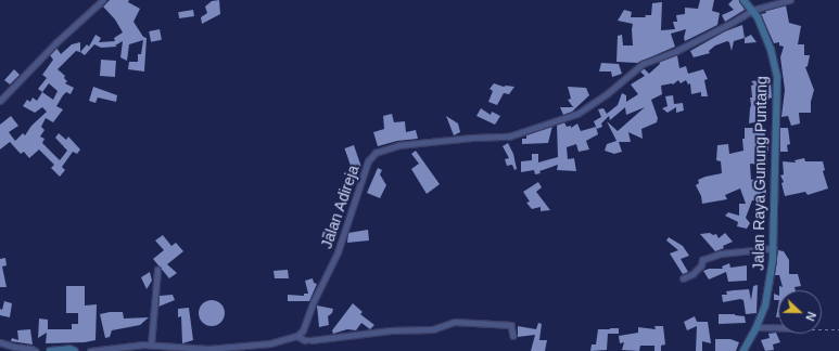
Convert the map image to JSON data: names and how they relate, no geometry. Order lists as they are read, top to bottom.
{
  "streets": {
    "street": ["Jalan Raya Gunung Puntang", "Jalan Adireja"]
  },
  "crossings": [
    ["Jalan Raya Gunung Puntang", "Jalan Adireja"]
  ],
  "north": "right"
}
